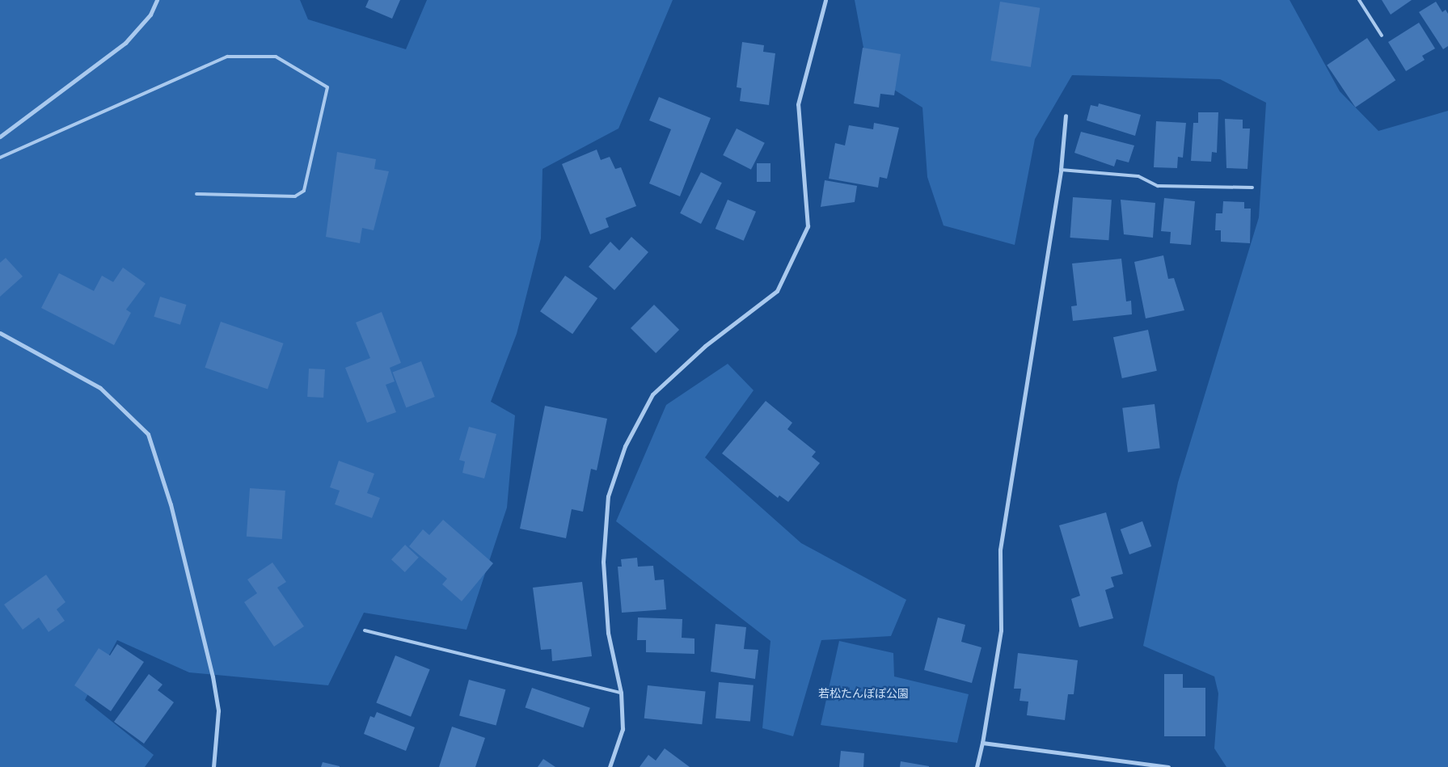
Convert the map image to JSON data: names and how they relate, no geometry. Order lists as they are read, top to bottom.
{
  "parks": ["若松たんぽぽ公園"]
}
